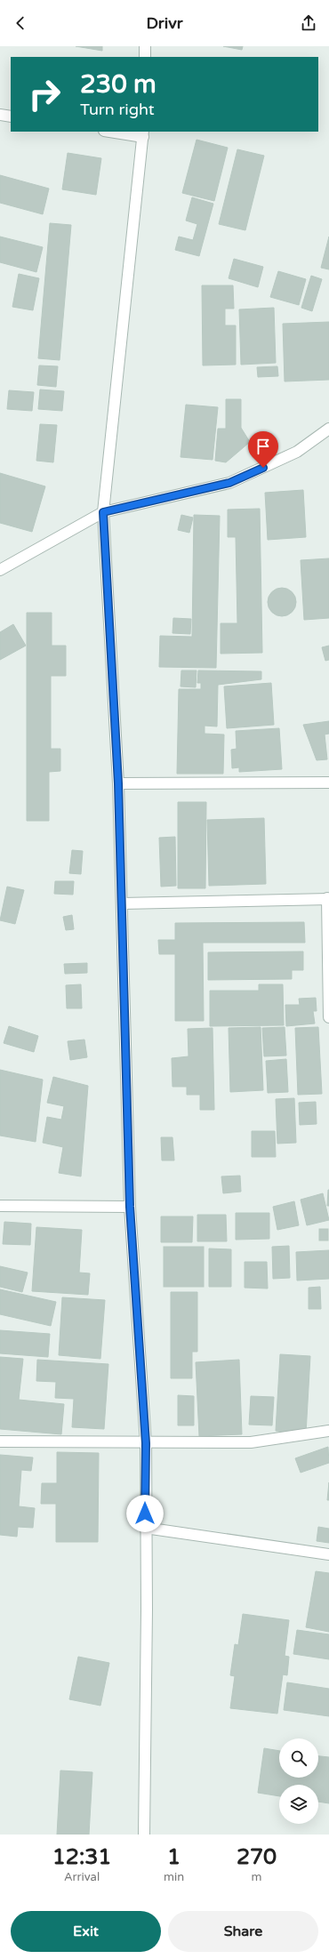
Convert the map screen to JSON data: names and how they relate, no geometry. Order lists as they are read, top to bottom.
{
  "page": {
    "header": "Drivr",
    "turn": ["230 m", "Turn right"],
    "eta": [
      "12:31",
      "Arrival",
      "1",
      "min",
      "270",
      "m"
    ],
    "buttons": ["Exit", "Share"]
  }
}
